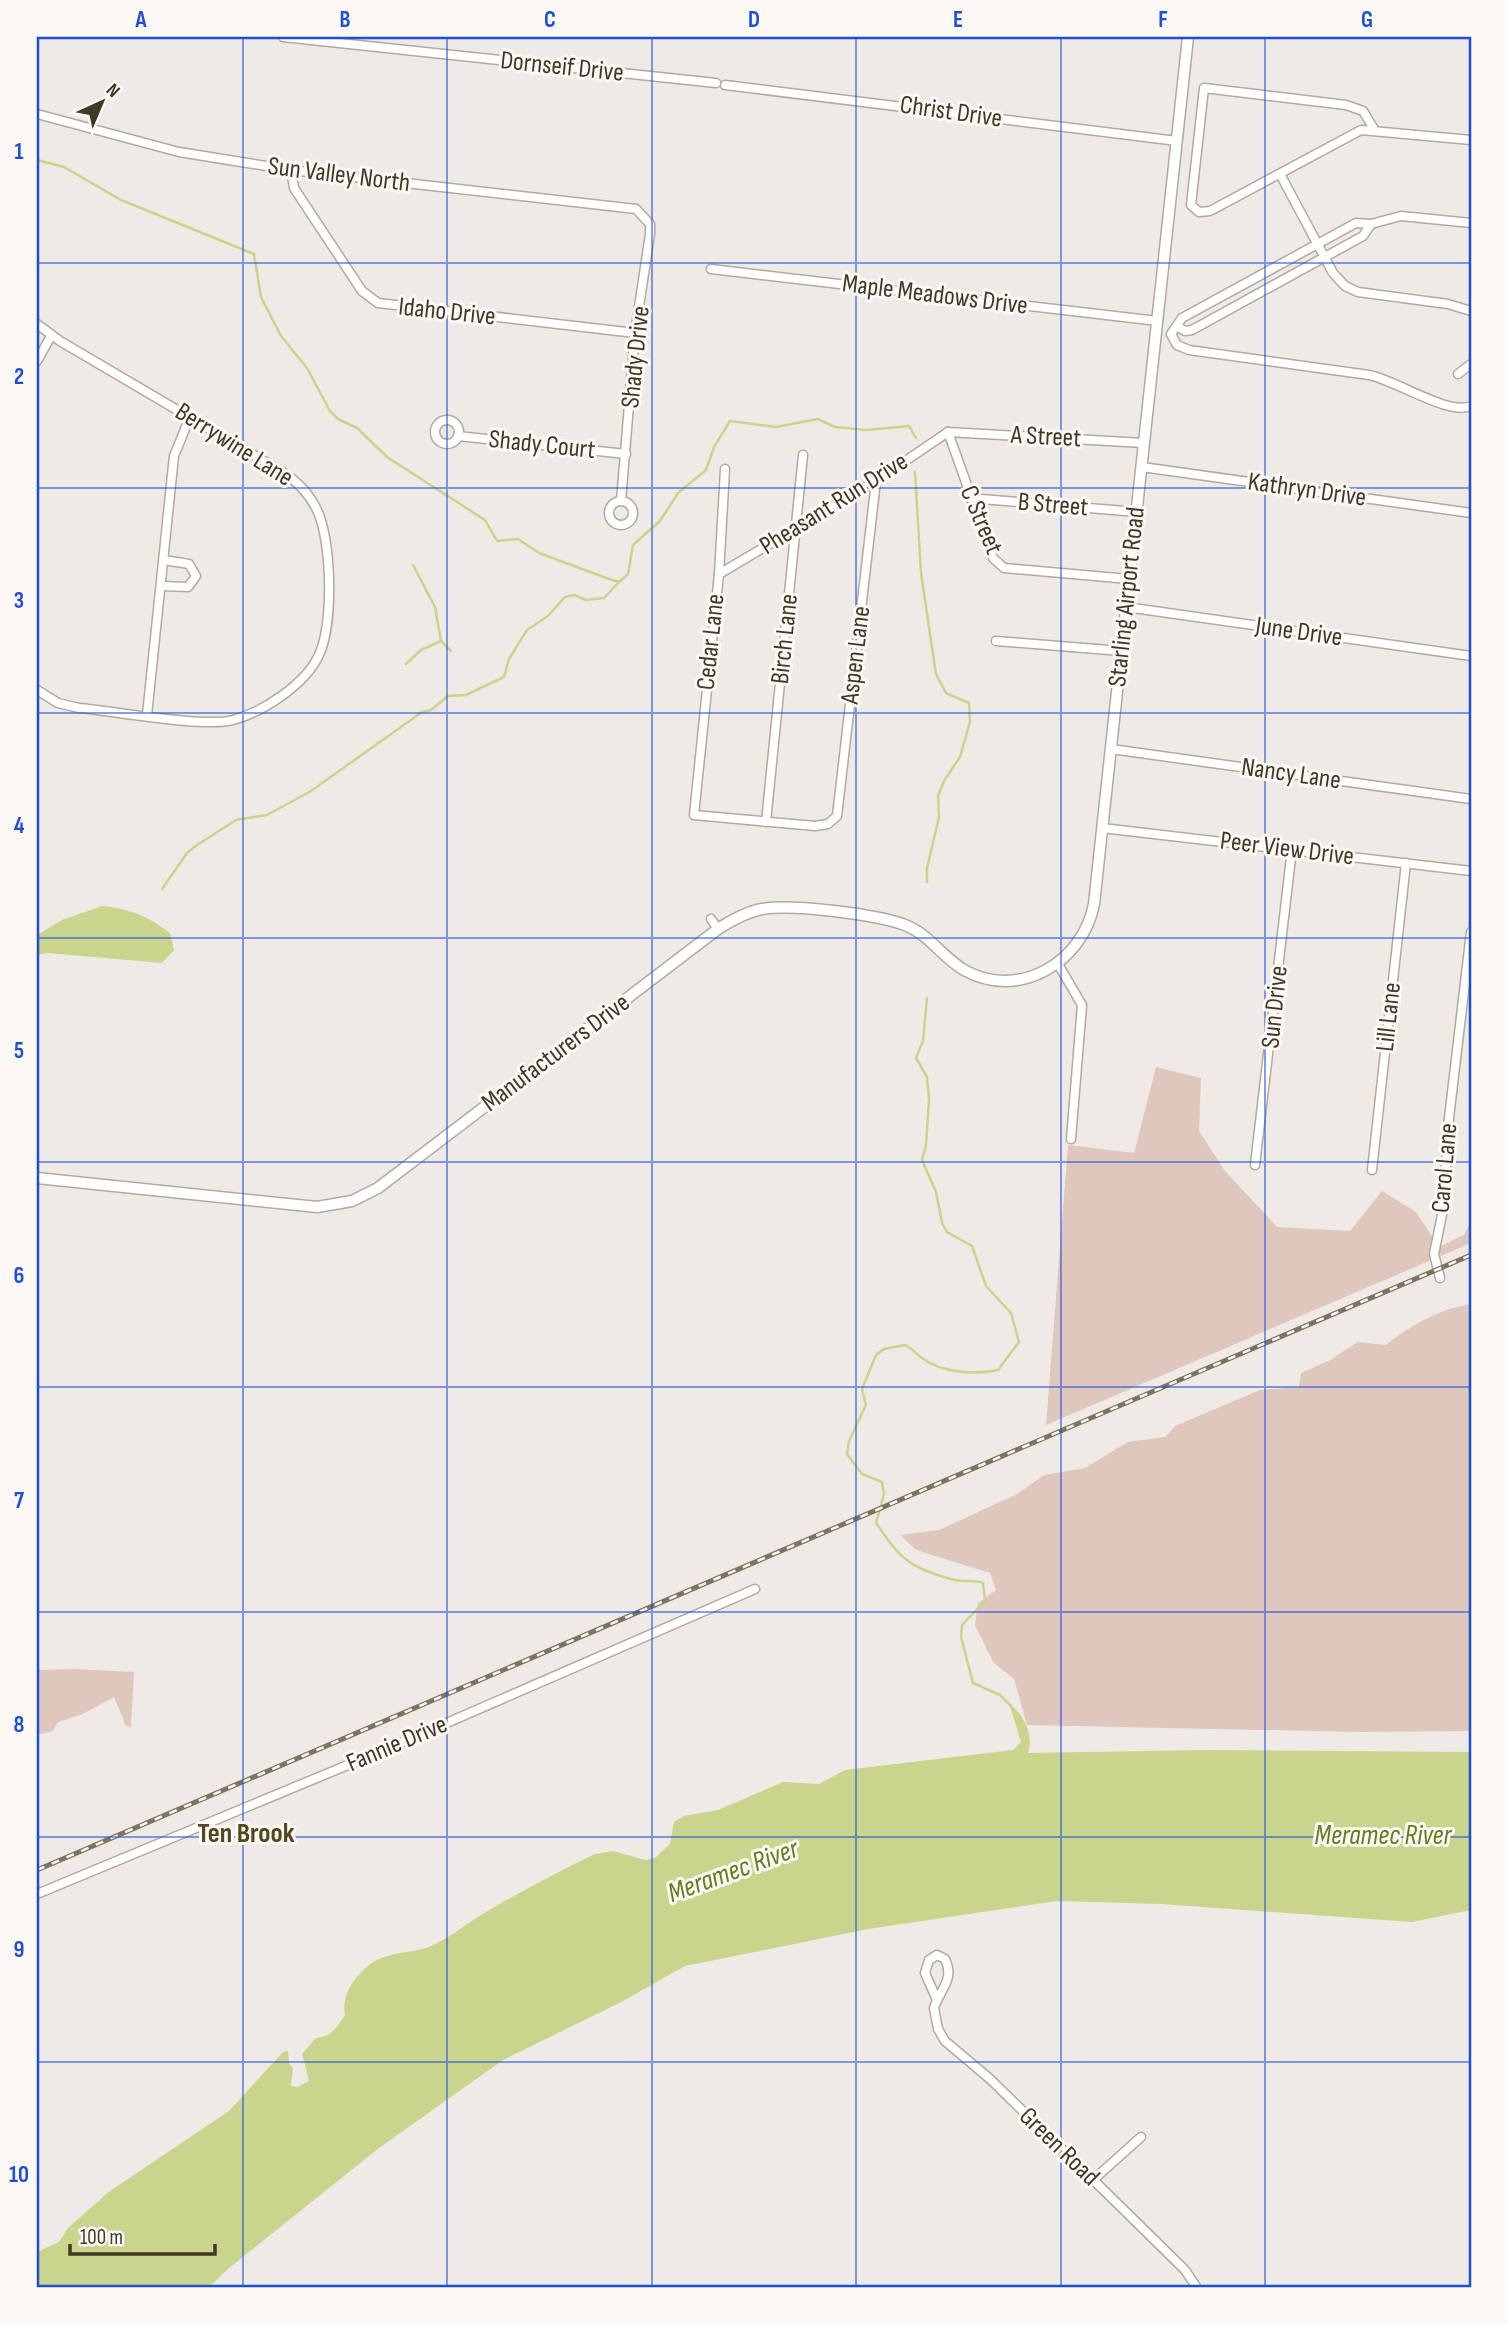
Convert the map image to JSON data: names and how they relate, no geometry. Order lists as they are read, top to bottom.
{
  "streets": {
    "street": [
      "Dornseif Drive",
      "Christ Drive",
      "Sun Valley North",
      "Maple Meadows Drive",
      "Idaho Drive",
      "Shady Drive",
      "A Street",
      "Berrywine Lane",
      "Shady Court",
      "Kathryn Drive",
      "Pheasant Run Drive",
      "B Street",
      "C Street",
      "Starling Airport Road",
      "June Drive",
      "Birch Lane",
      "Cedar Lane",
      "Aspen Lane",
      "Nancy Lane",
      "Peer View Drive",
      "Sun Drive",
      "Lill Lane",
      "Manufacturers Drive",
      "Carol Lane",
      "Fannie Drive",
      "Green Road"
    ]
  },
  "crossings": [
    ["Dornseif Drive", "Christ Drive"],
    ["Christ Drive", "Starling Airport Road"],
    ["Sun Valley North", "Idaho Drive"],
    ["Sun Valley North", "Shady Drive"],
    ["Maple Meadows Drive", "Starling Airport Road"],
    ["Idaho Drive", "Shady Drive"],
    ["Shady Drive", "Shady Court"],
    ["A Street", "Pheasant Run Drive"],
    ["A Street", "C Street"],
    ["A Street", "Starling Airport Road"],
    ["Kathryn Drive", "Starling Airport Road"],
    ["Pheasant Run Drive", "C Street"],
    ["Pheasant Run Drive", "Birch Lane"],
    ["Pheasant Run Drive", "Cedar Lane"],
    ["Pheasant Run Drive", "Aspen Lane"],
    ["B Street", "C Street"],
    ["B Street", "Starling Airport Road"],
    ["C Street", "Starling Airport Road"],
    ["Starling Airport Road", "June Drive"],
    ["Starling Airport Road", "Nancy Lane"],
    ["Starling Airport Road", "Peer View Drive"],
    ["Starling Airport Road", "Manufacturers Drive"],
    ["Birch Lane", "Cedar Lane"],
    ["Birch Lane", "Aspen Lane"],
    ["Cedar Lane", "Aspen Lane"],
    ["Peer View Drive", "Sun Drive"],
    ["Peer View Drive", "Lill Lane"]
  ],
  "districts": ["Ten Brook"],
  "water": ["Meramec River"],
  "scale_bar": "100 m",
  "north": "top right",
  "grid": {
    "columns": [
      "A",
      "B",
      "C",
      "D",
      "E",
      "F",
      "G"
    ],
    "rows": [
      "1",
      "2",
      "3",
      "4",
      "5",
      "6",
      "7",
      "8",
      "9",
      "10"
    ]
  }
}
